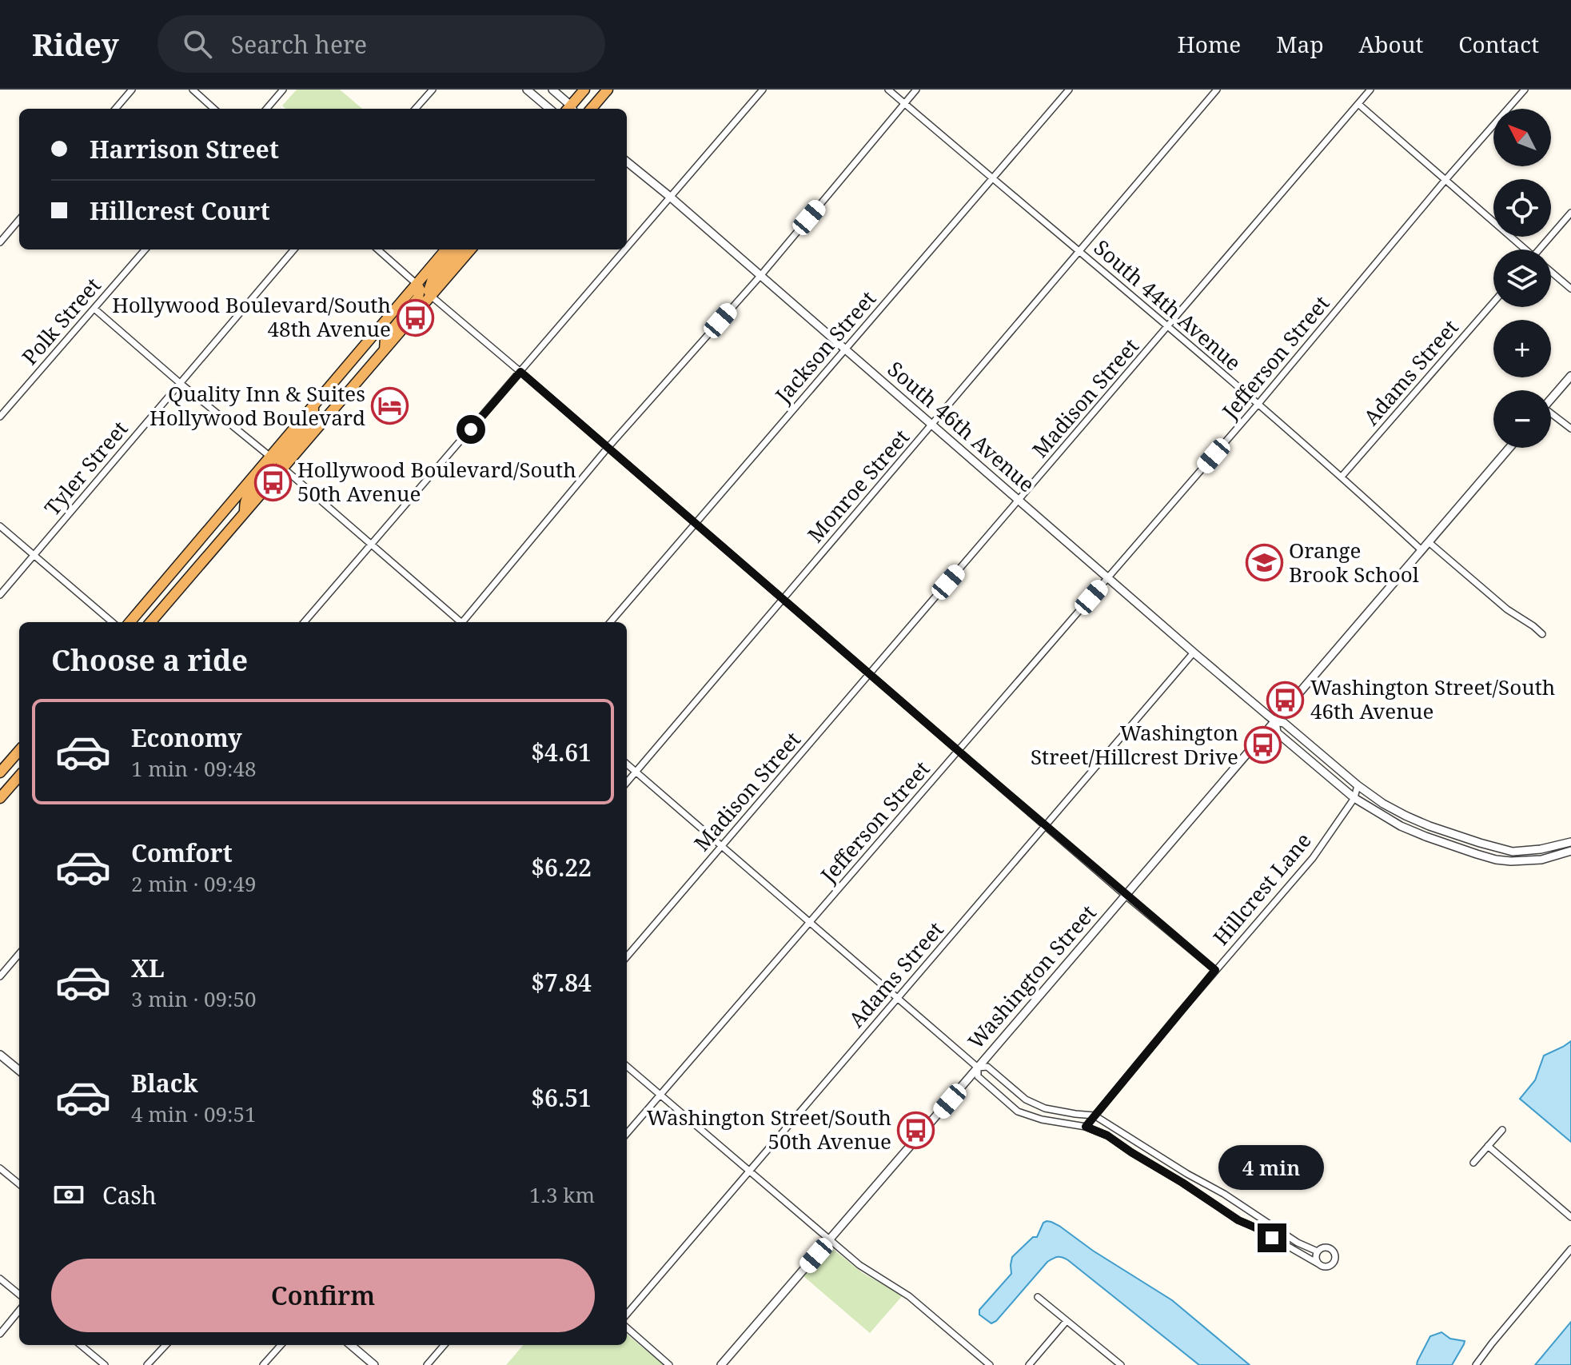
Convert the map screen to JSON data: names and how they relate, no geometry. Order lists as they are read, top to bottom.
{
  "streets": {
    "street": [
      "South 44th Avenue",
      "Polk Street",
      "Jackson Street",
      "Jefferson Street",
      "Adams Street",
      "Madison Street",
      "South 46th Avenue",
      "Tyler Street",
      "Monroe Street",
      "Hillcrest Lane",
      "Washington Street"
    ]
  },
  "crossings": [
    ["South 44th Avenue", "Jackson Street"],
    ["South 44th Avenue", "Jefferson Street"],
    ["South 44th Avenue", "Adams Street"],
    ["South 44th Avenue", "Madison Street"],
    ["South 44th Avenue", "Monroe Street"],
    ["South 44th Avenue", "Washington Street"],
    ["Jackson Street", "South 46th Avenue"],
    ["Jefferson Street", "South 46th Avenue"],
    ["Adams Street", "South 46th Avenue"],
    ["Madison Street", "South 46th Avenue"],
    ["South 46th Avenue", "Monroe Street"],
    ["South 46th Avenue", "Hillcrest Lane"],
    ["South 46th Avenue", "Washington Street"]
  ],
  "places": {
    "bus stop": [
      "Hollywood Boulevard/South 48th Avenue",
      "Hollywood Boulevard/South 50th Avenue",
      "Washington Street/South 46th Avenue",
      "Washington Street/Hillcrest Drive",
      "Washington Street/South 50th Avenue"
    ],
    "hotel": ["Quality Inn & Suites Hollywood Boulevard"],
    "school or university": ["Orange Brook School"]
  },
  "north": "top left",
  "page": {
    "header": "Ridey",
    "search": "Search here",
    "nav": [
      "Home",
      "Map",
      "About",
      "Contact"
    ],
    "map_buttons": ["+", "−"],
    "banner": ["Harrison Street", "Hillcrest Court"],
    "heading": "Choose a ride",
    "list": [
      {
        "name": "Economy",
        "note": "1 min · 09:48",
        "value": "$4.61"
      },
      {
        "name": "Comfort",
        "note": "2 min · 09:49",
        "value": "$6.22"
      },
      {
        "name": "XL",
        "note": "3 min · 09:50",
        "value": "$7.84"
      },
      {
        "name": "Black",
        "note": "4 min · 09:51",
        "value": "$6.51"
      }
    ],
    "bubble": "4 min",
    "pay": ["Cash", "1.3 km"],
    "buttons": "Confirm"
  }
}
